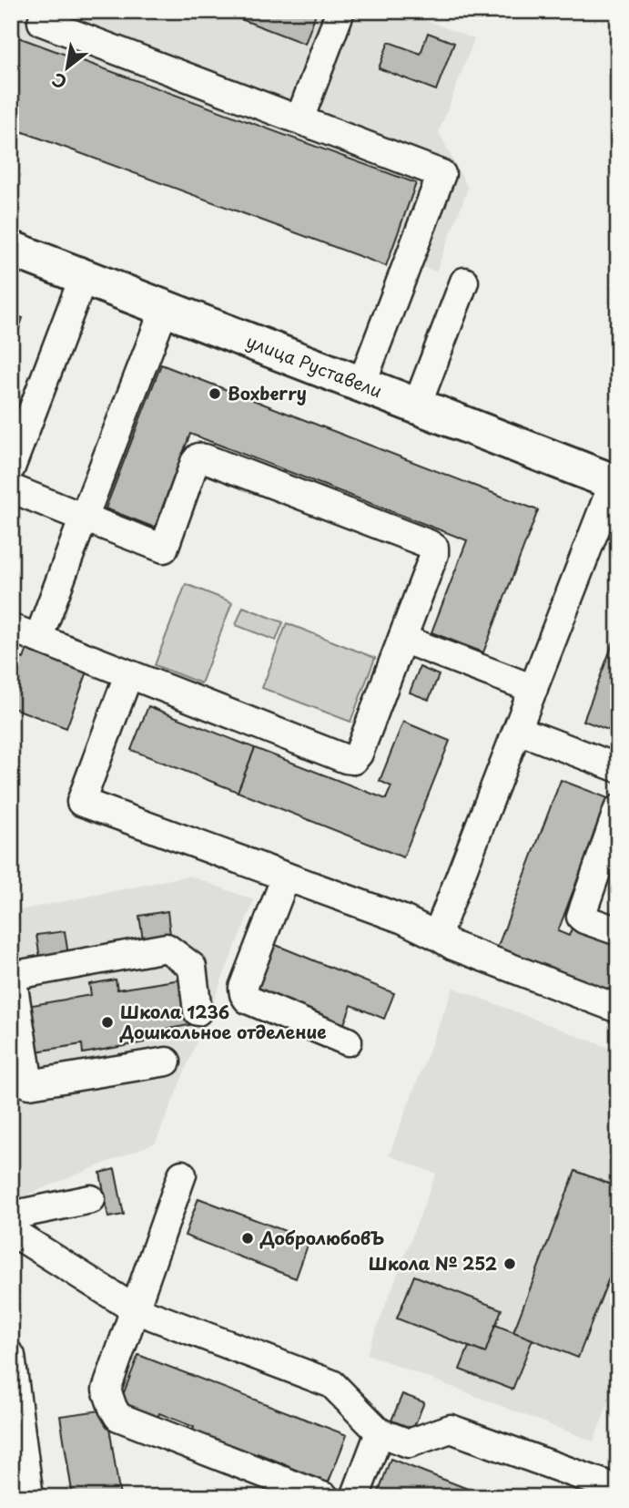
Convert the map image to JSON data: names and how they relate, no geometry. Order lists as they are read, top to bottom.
{
  "streets": {
    "main road": ["улица Руставели"]
  },
  "places": [
    "Boxberry",
    "Школа 1236 Дошкольное отделение",
    "ДобролюбовЪ",
    "Школа № 252"
  ],
  "north": "bottom left"
}
